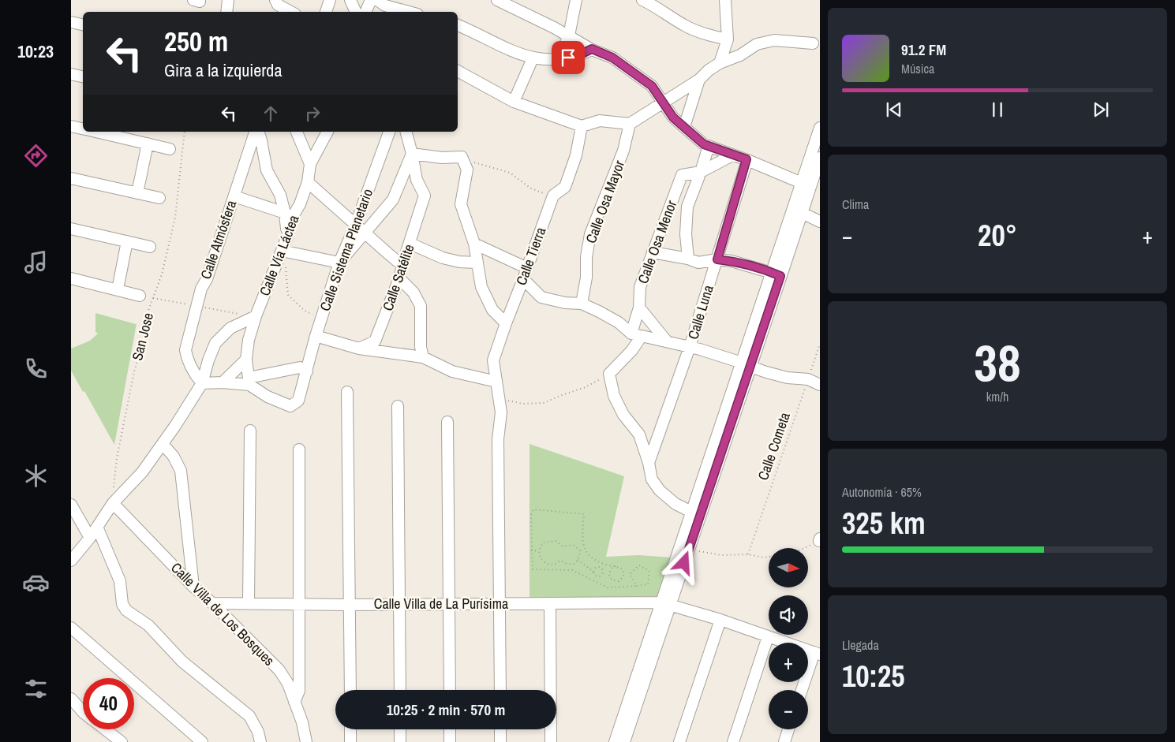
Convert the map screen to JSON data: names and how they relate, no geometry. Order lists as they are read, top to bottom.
{
  "streets": {
    "street": [
      "Calle Osa Mayor",
      "Calle Atmósfera",
      "Calle Osa Menor",
      "Calle Sistema Planetario",
      "Calle Vía Láctea",
      "Calle Tierra",
      "Calle Satélite",
      "Calle Luna",
      "Calle Villa de La Purísima",
      "Calle Villa de Los Bosques"
    ],
    "path": ["San Jose", "Calle Cometa"]
  },
  "crossings": [
    ["Calle Sistema Planetario", "Calle Vía Láctea"],
    ["Calle Tierra", "Calle Villa de La Purísima"],
    ["Calle Villa de La Purísima", "Calle Villa de Los Bosques"]
  ],
  "north": "right",
  "page": {
    "tabs": "10:23",
    "turn": ["250 m", "Gira a la izquierda"],
    "song": ["91.2 FM", "Música"],
    "tile": [
      "Clima",
      ["38", "km/h"],
      ["Autonomía · 65%", "325 km"],
      ["Llegada", "10:25"]
    ],
    "heat": ["−", "20°", "+"],
    "map_buttons": ["+", "−"],
    "limit": "40",
    "trip": "10:25 · 2 min · 570 m"
  }
}
